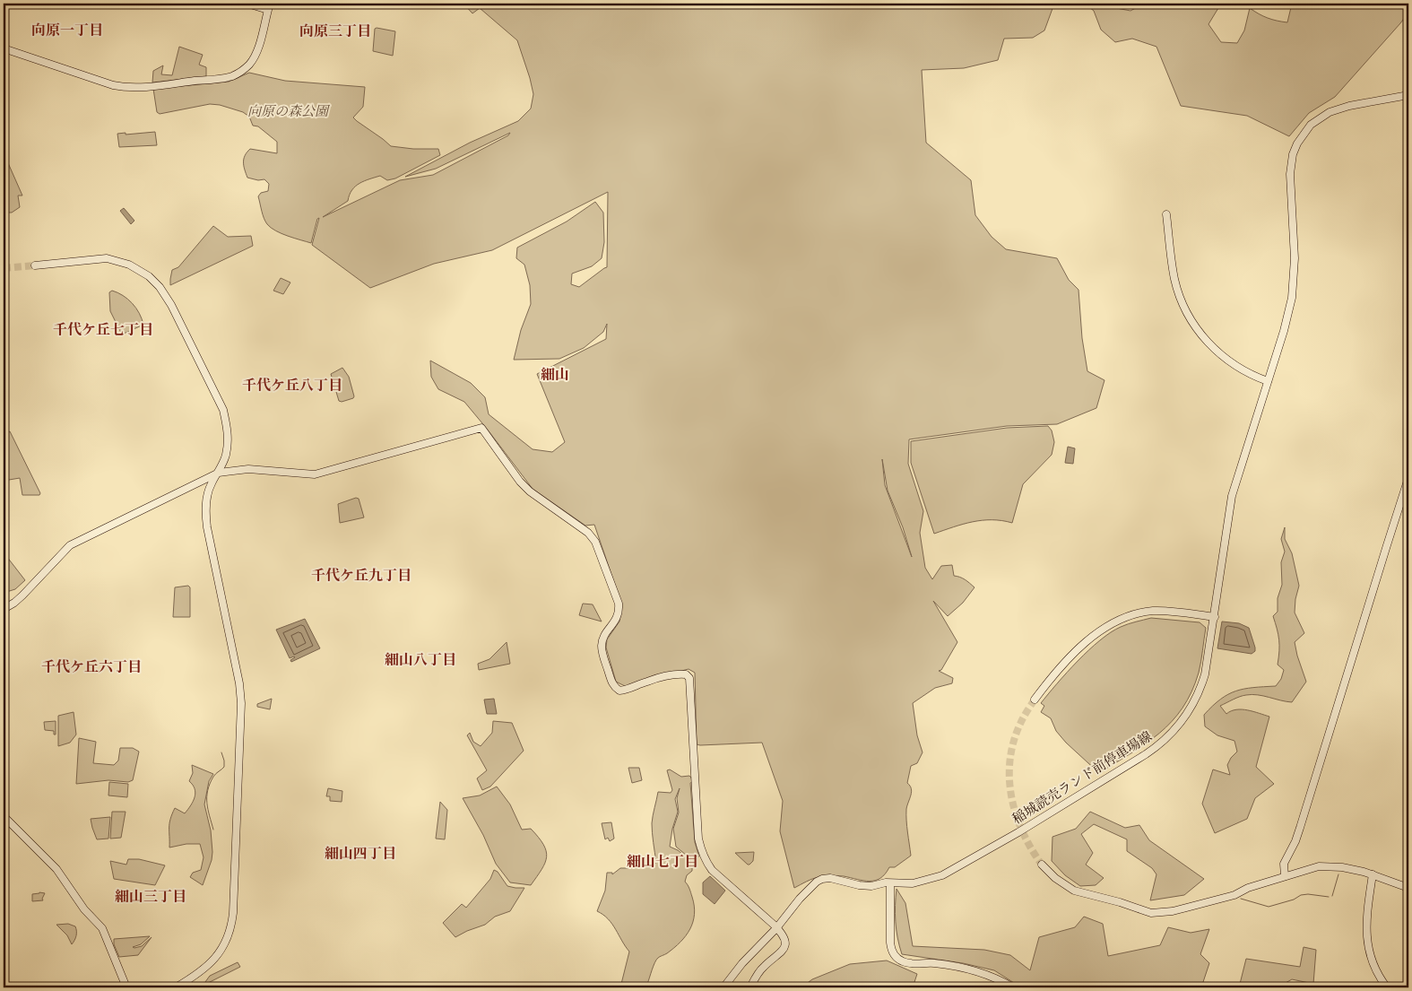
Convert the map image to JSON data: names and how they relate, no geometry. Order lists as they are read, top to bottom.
{
  "streets": {
    "street": ["稲城読売ランド前停車場線"]
  },
  "districts": [
    "向原一丁目",
    "向原三丁目",
    "千代ケ丘七丁目",
    "細山",
    "千代ケ丘八丁目",
    "千代ケ丘九丁目",
    "細山八丁目",
    "千代ケ丘六丁目",
    "細山四丁目",
    "細山七丁目",
    "細山三丁目"
  ],
  "parks": ["向原の森公園"]
}
